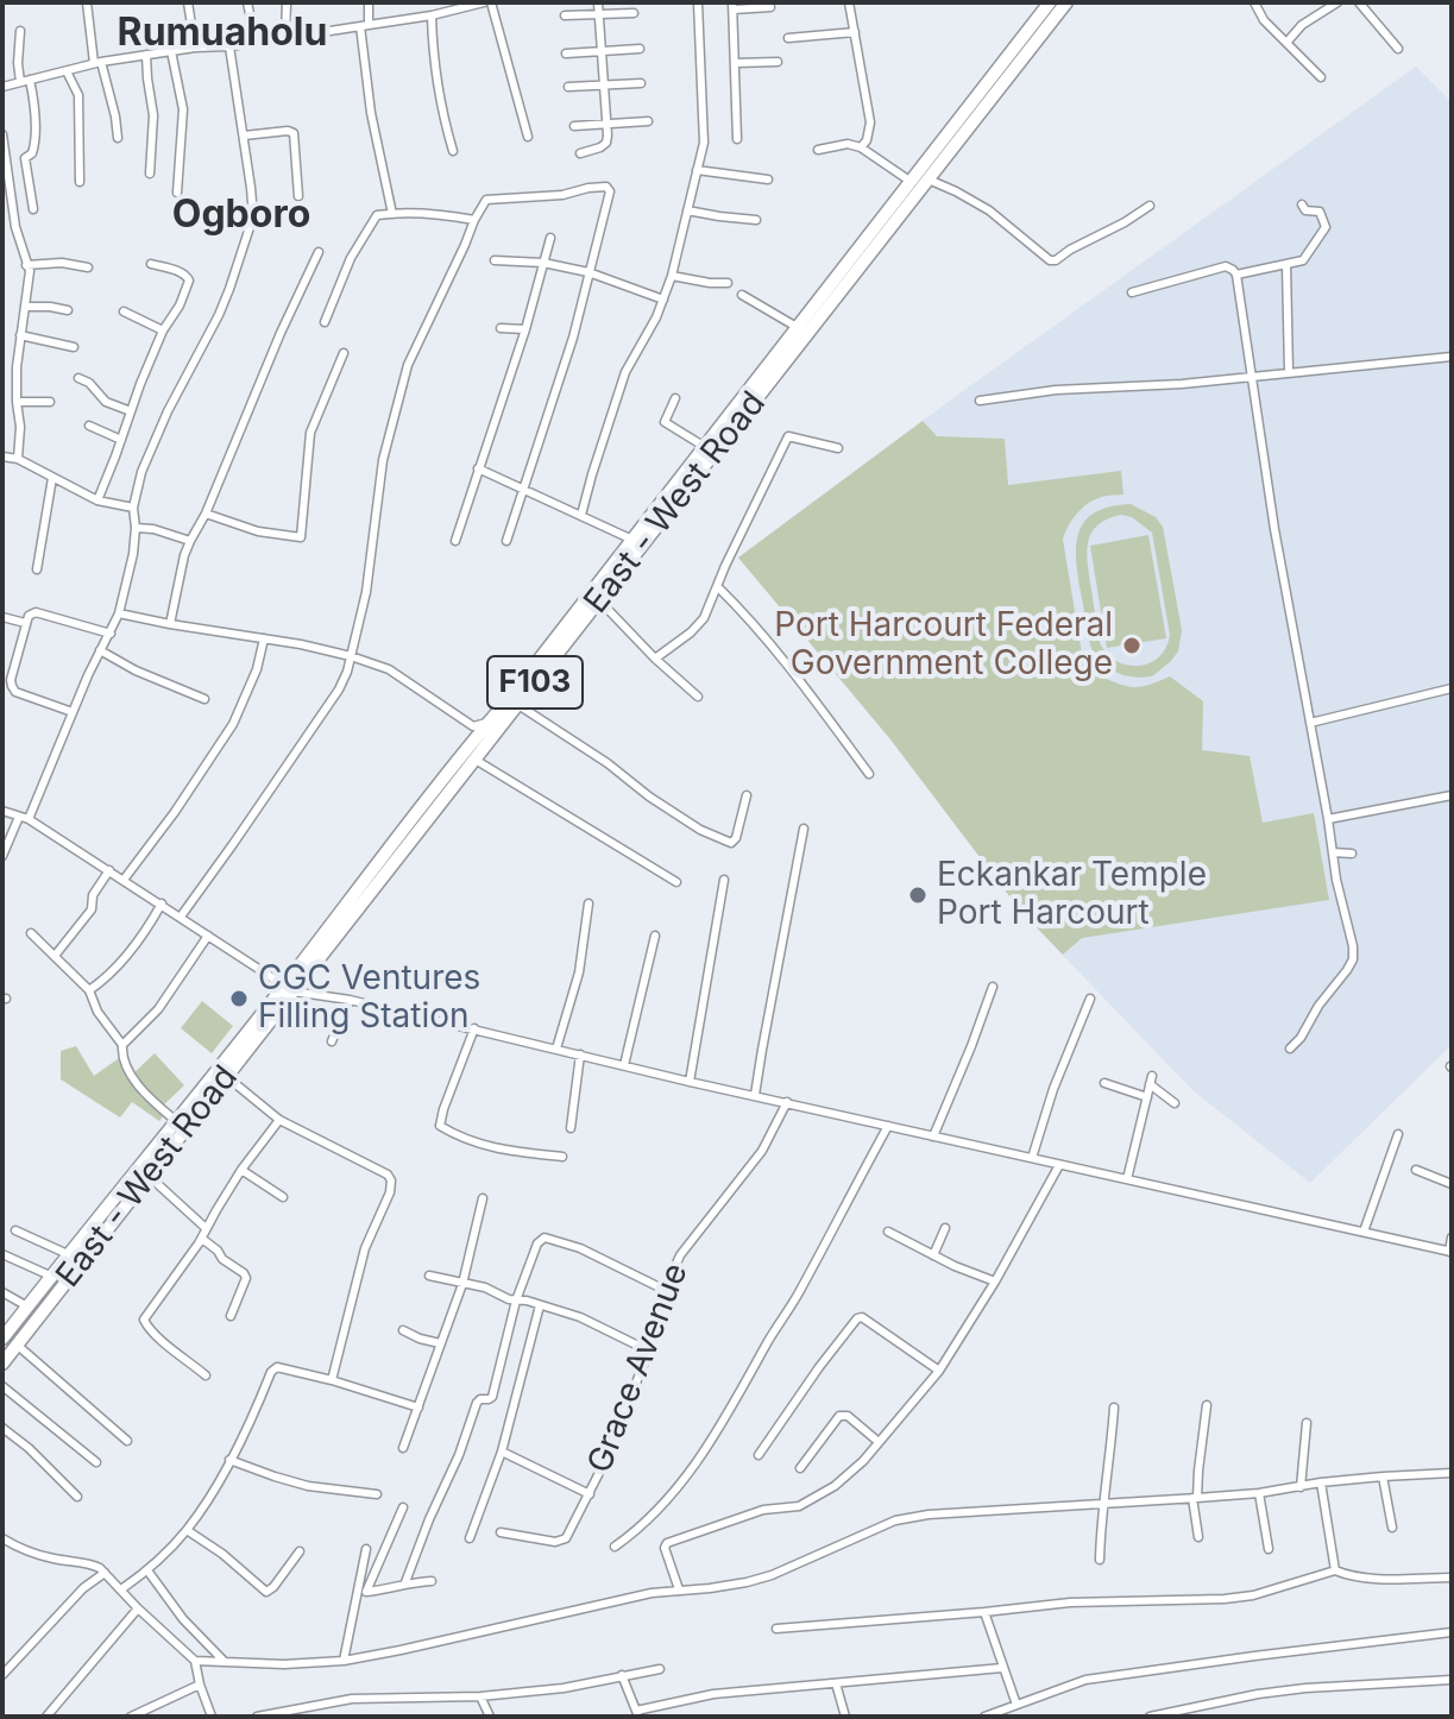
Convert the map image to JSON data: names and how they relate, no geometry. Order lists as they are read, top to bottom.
{
  "streets": {
    "main road": ["East - West Road", "F103"],
    "street": ["Grace Avenue"]
  },
  "districts": ["Rumuaholu", "Ogboro"],
  "places": ["Port Harcourt Federal Government College", "Eckankar Temple Port Harcourt", "CGC Ventures Filling Station"]
}
